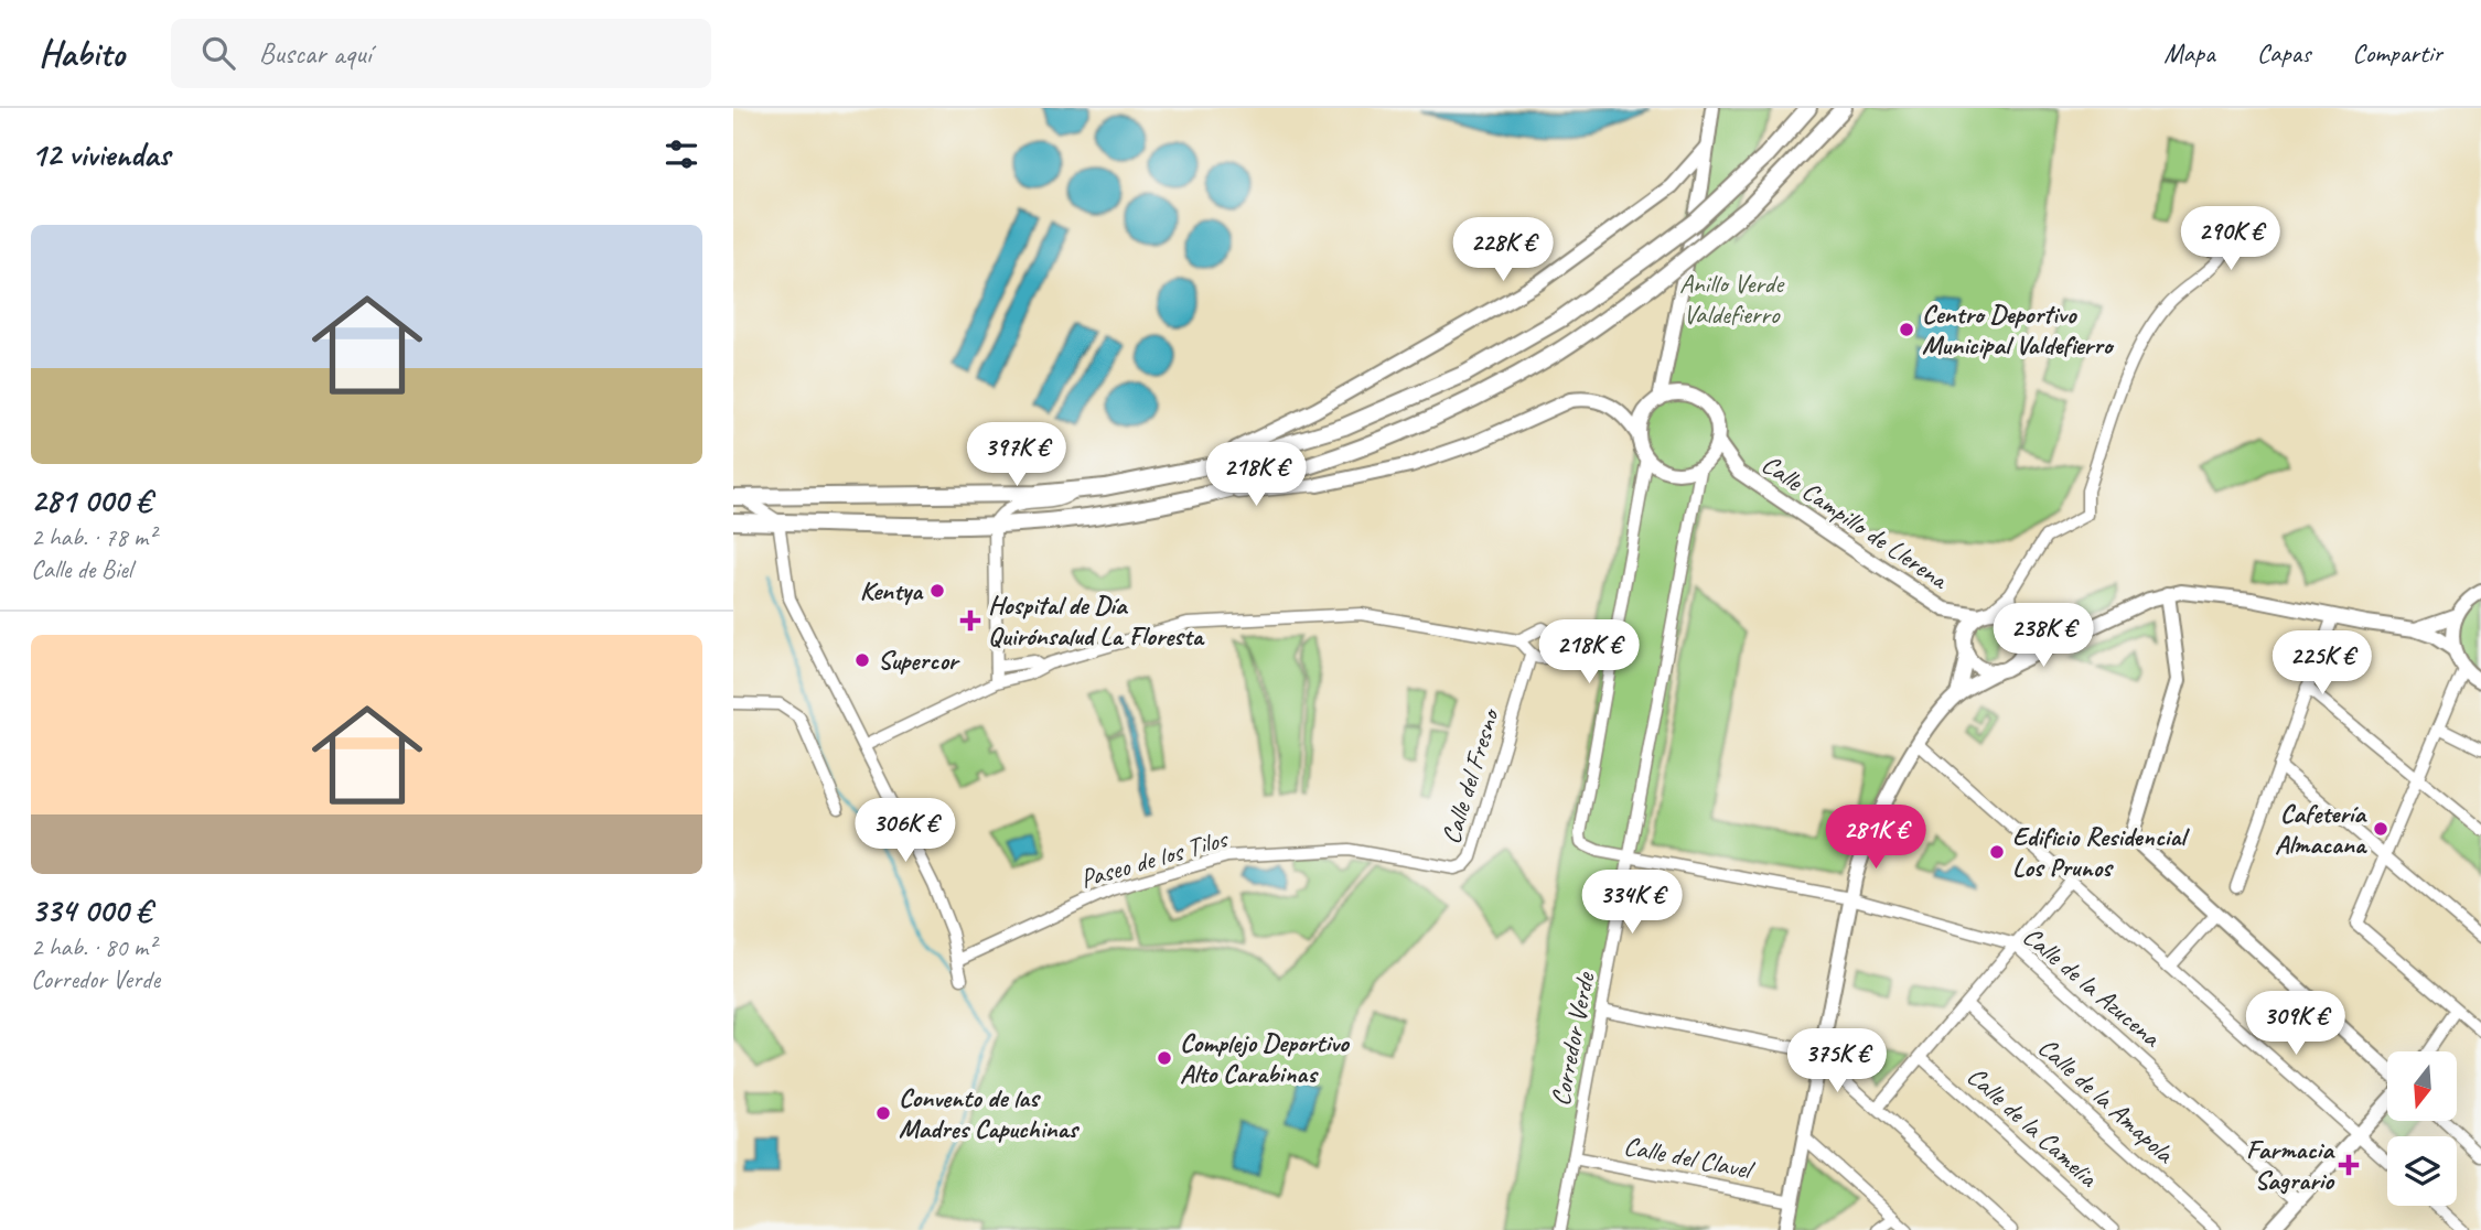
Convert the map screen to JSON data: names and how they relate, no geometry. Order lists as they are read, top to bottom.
{
  "streets": {
    "street": [
      "Calle Campillo de Llerena",
      "Calle del Fresno",
      "Paseo de los Tilos",
      "Calle de la Azucena",
      "Corredor Verde",
      "Calle de la Amapola",
      "Calle de la Camelia",
      "Calle del Clavel"
    ]
  },
  "crossings": [
    ["Calle Campillo de Llerena", "Corredor Verde"],
    ["Calle del Fresno", "Paseo de los Tilos"],
    ["Calle de la Azucena", "Corredor Verde"],
    ["Corredor Verde", "Calle del Clavel"]
  ],
  "parks": ["Anillo Verde Valdefierro"],
  "places": {
    "other": [
      "Centro Deportivo Municipal Valdefierro",
      "Kentya",
      "Supercor",
      "Cafetería Almacana",
      "Edificio Residencial Los Prunos",
      "Complejo Deportivo Alto Carabinas",
      "Convento de las Madres Capuchinas"
    ],
    "health": ["Hospital de Día Quirónsalud La Floresta", "Farmacia Sagrario"]
  },
  "north": "bottom",
  "page": {
    "header": "Habito",
    "search": "Buscar aquí",
    "nav": ["Mapa", "Capas", "Compartir"],
    "heading": "12 viviendas",
    "list": [
      {
        "name": "281 000 €",
        "note": "2 hab. · 78 m² · Calle de Biel"
      },
      {
        "name": "334 000 €",
        "note": "2 hab. · 80 m² · Corredor Verde"
      }
    ],
    "price": [
      "290K €",
      "228K €",
      "397K €",
      "218K €",
      "238K €",
      "218K €",
      "225K €",
      "306K €",
      "281K €",
      "334K €",
      "309K €",
      "375K €"
    ]
  }
}
